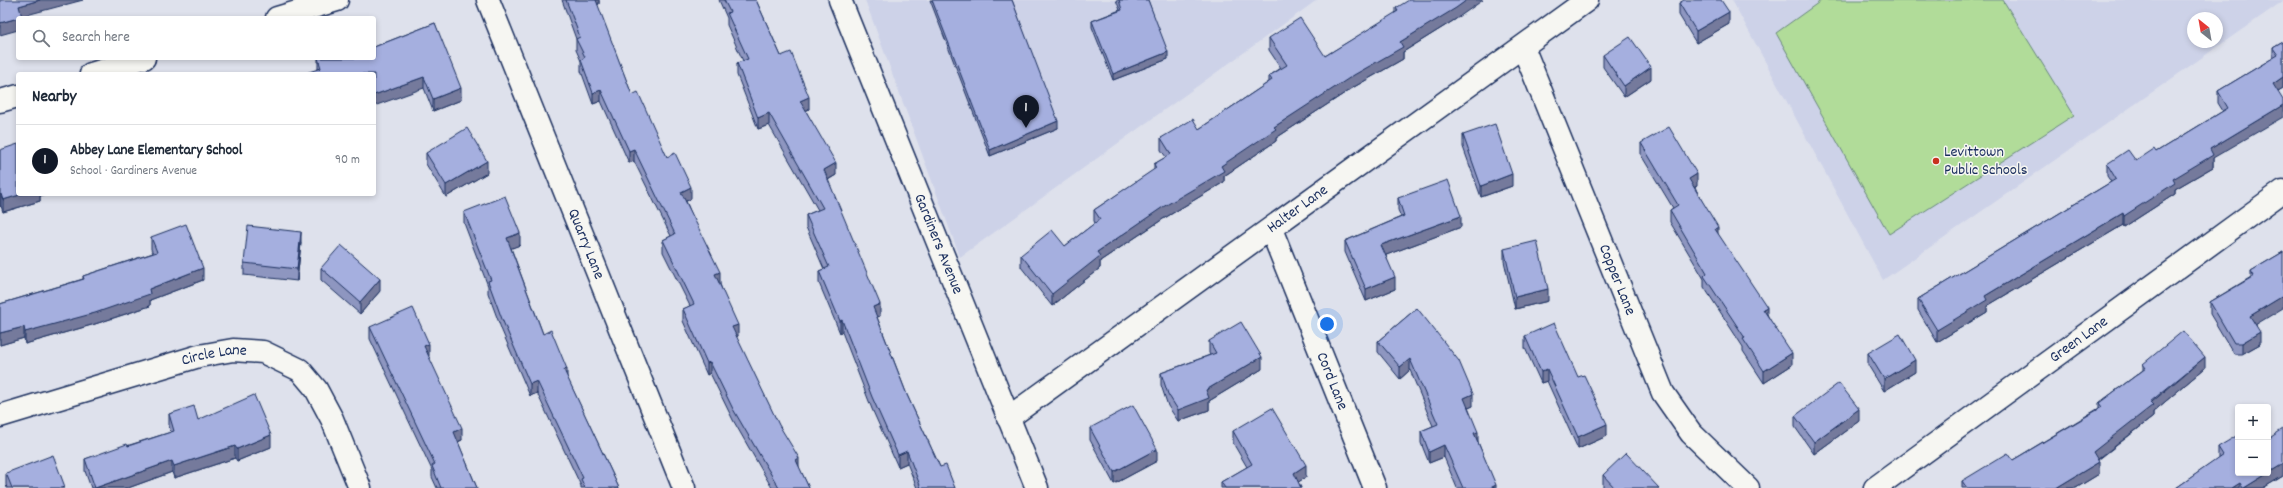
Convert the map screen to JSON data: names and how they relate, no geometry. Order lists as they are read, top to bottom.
{
  "streets": {
    "street": [
      "Halter Lane",
      "Quarry Lane",
      "Gardiners Avenue",
      "Copper Lane",
      "Green Lane",
      "Circle Lane",
      "Cord Lane"
    ]
  },
  "crossings": [
    ["Halter Lane", "Gardiners Avenue"],
    ["Halter Lane", "Copper Lane"],
    ["Halter Lane", "Cord Lane"]
  ],
  "places": ["Levittown Public Schools"],
  "north": "top left",
  "page": {
    "search": "Search here",
    "heading": "Nearby",
    "pins": "1",
    "list": [
      {
        "mark": "1",
        "name": "Abbey Lane Elementary School",
        "note": "School · Gardiners Avenue",
        "value": "90 m"
      }
    ],
    "map_buttons": ["+", "−"]
  }
}
